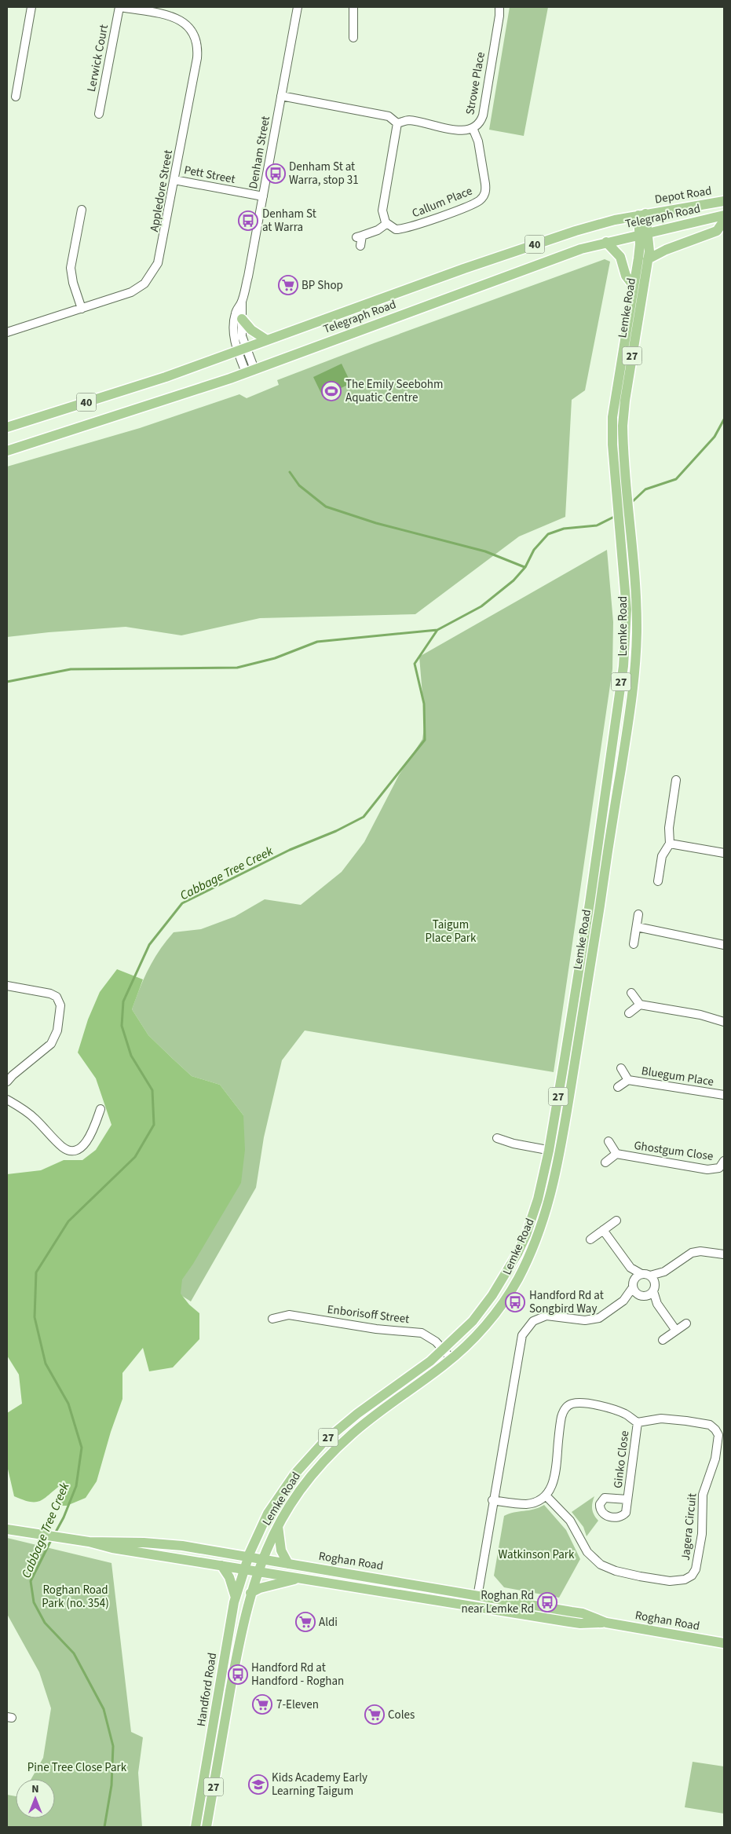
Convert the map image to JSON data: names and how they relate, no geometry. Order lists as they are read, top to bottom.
{
  "streets": {
    "main road": [
      "Depot Road",
      "Telegraph Road",
      "40",
      "Lemke Road",
      "27",
      "Roghan Road",
      "Handford Road"
    ],
    "street": [
      "Lerwick Court",
      "Strowe Place",
      "Denham Street",
      "Pett Street",
      "Appledore Street",
      "Callum Place",
      "Bluegum Place",
      "Ghostgum Close",
      "Enborisoff Street",
      "Ginko Close",
      "Jagera Circuit"
    ]
  },
  "crossings": [
    ["Lerwick Court", "Appledore Street"],
    ["Strowe Place", "Denham Street"],
    ["Strowe Place", "Callum Place"],
    ["Denham Street", "Pett Street"],
    ["Denham Street", "Telegraph Road"],
    ["Pett Street", "Appledore Street"],
    ["Depot Road", "Telegraph Road"],
    ["Depot Road", "Lemke Road"],
    ["Telegraph Road", "Lemke Road"],
    ["Lemke Road", "Enborisoff Street"],
    ["Lemke Road", "Roghan Road"],
    ["Lemke Road", "Handford Road"],
    ["Ginko Close", "Jagera Circuit"],
    ["Roghan Road", "Handford Road"]
  ],
  "water": ["Cabbage Tree Creek"],
  "parks": [
    "Taigum Place Park",
    "Watkinson Park",
    "Roghan Road Park (no. 354)",
    "Pine Tree Close Park"
  ],
  "places": {
    "bus stop": [
      "Denham St at Warra, stop 31",
      "Denham St at Warra",
      "Handford Rd at Songbird Way",
      "Roghan Rd near Lemke Rd",
      "Handford Rd at Handford - Roghan"
    ],
    "supermarket": [
      "BP Shop",
      "Aldi",
      "7-Eleven",
      "Coles"
    ],
    "sports": ["The Emily Seebohm Aquatic Centre"],
    "school or university": ["Kids Academy Early Learning Taigum"]
  },
  "north": "top"
}
